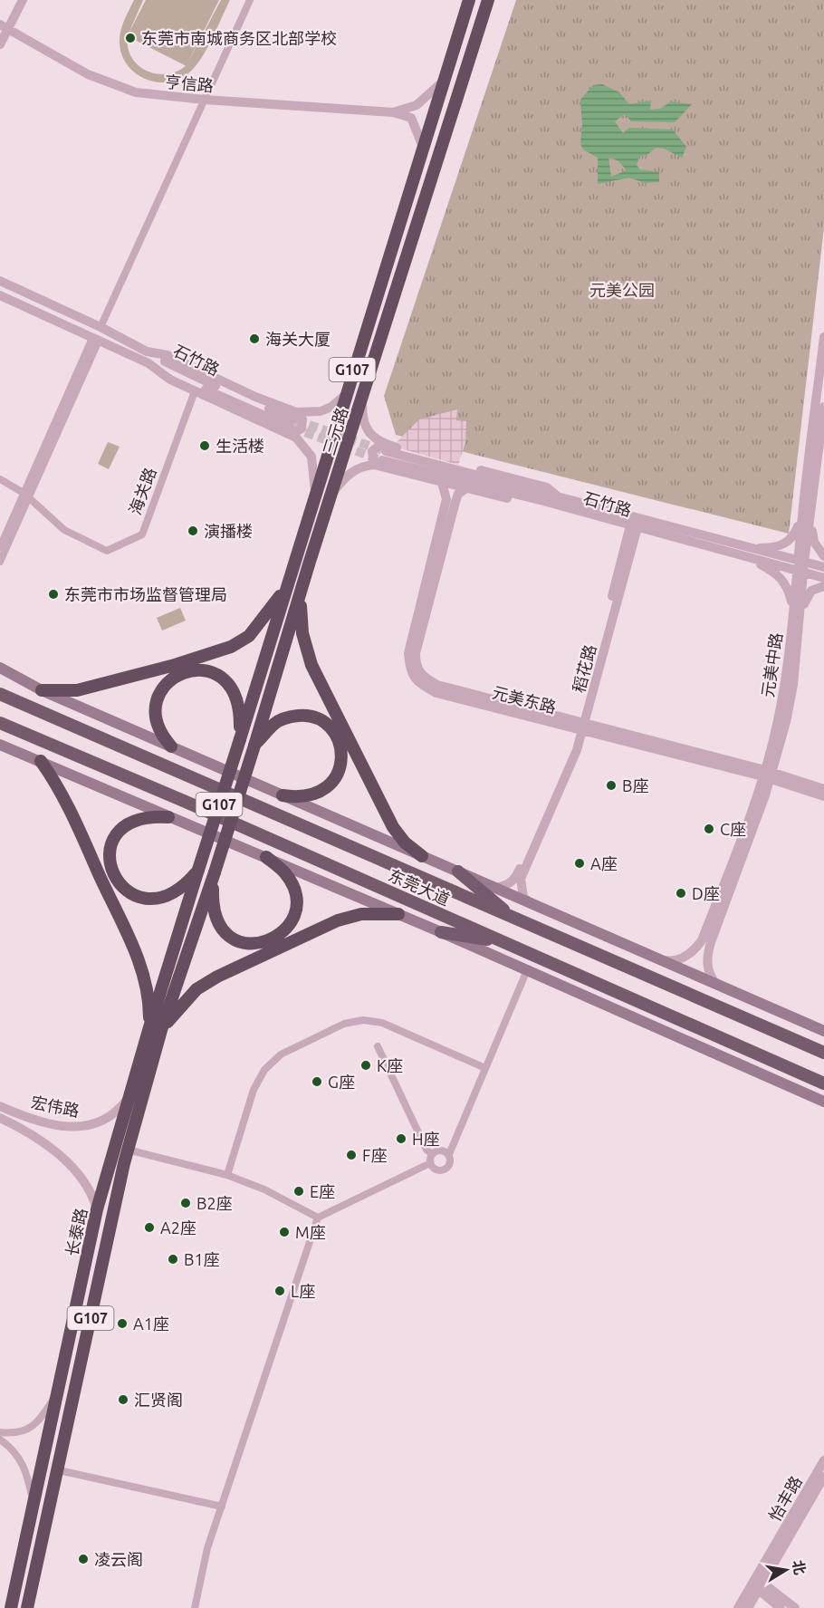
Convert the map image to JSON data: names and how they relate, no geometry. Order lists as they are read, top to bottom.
{
  "streets": {
    "highway": ["G107", "三元路", "长泰路"],
    "main road": ["东莞大道"],
    "street": [
      "亨信路",
      "石竹路",
      "海关路",
      "元美中路",
      "稻花路",
      "元美东路",
      "宏伟路",
      "怡丰路"
    ]
  },
  "crossings": [
    ["石竹路", "元美中路"],
    ["石竹路", "稻花路"],
    ["三元路", "长泰路"],
    ["元美中路", "元美东路"],
    ["稻花路", "元美东路"],
    ["宏伟路", "长泰路"]
  ],
  "parks": ["元美公园"],
  "places": [
    "东莞市南城商务区北部学校",
    "海关大厦",
    "生活楼",
    "演播楼",
    "东莞市市场监督管理局",
    "B座",
    "C座",
    "A座",
    "D座",
    "K座",
    "G座",
    "H座",
    "F座",
    "E座",
    "B2座",
    "A2座",
    "M座",
    "B1座",
    "L座",
    "A1座",
    "汇贤阁",
    "凌云阁"
  ],
  "north": "right"
}
